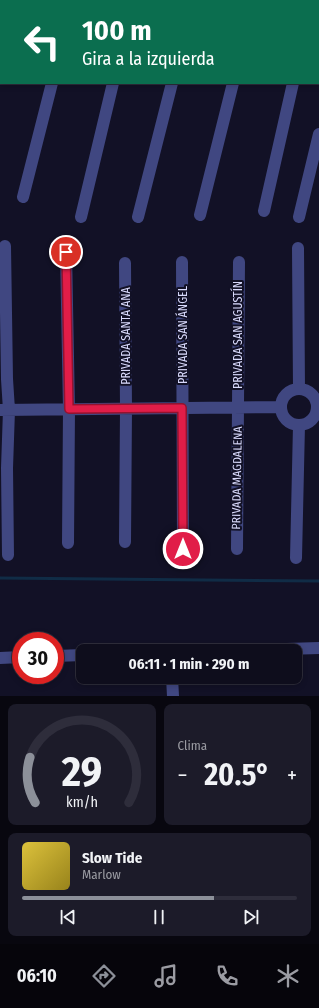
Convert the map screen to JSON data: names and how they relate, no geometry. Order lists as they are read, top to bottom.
{
  "streets": {
    "street": [
      "PRIVADA SAN ÁNGEL",
      "PRIVADA SAN AGUSTÍN",
      "PRIVADA SANTA ANA",
      "PRIVADA MAGDALENA"
    ]
  },
  "crossings": [
    ["PRIVADA SAN AGUSTÍN", "PRIVADA MAGDALENA"]
  ],
  "page": {
    "turn": ["100 m", "Gira a la izquierda"],
    "limit": "30",
    "trip": "06:11 · 1 min · 290 m",
    "tile": "Clima",
    "heat": ["−", "20.5°", "+"],
    "song": ["Slow Tide", "Marlow"],
    "tabs": "06:10",
    "gauge": ["29", "km/h"]
  }
}
